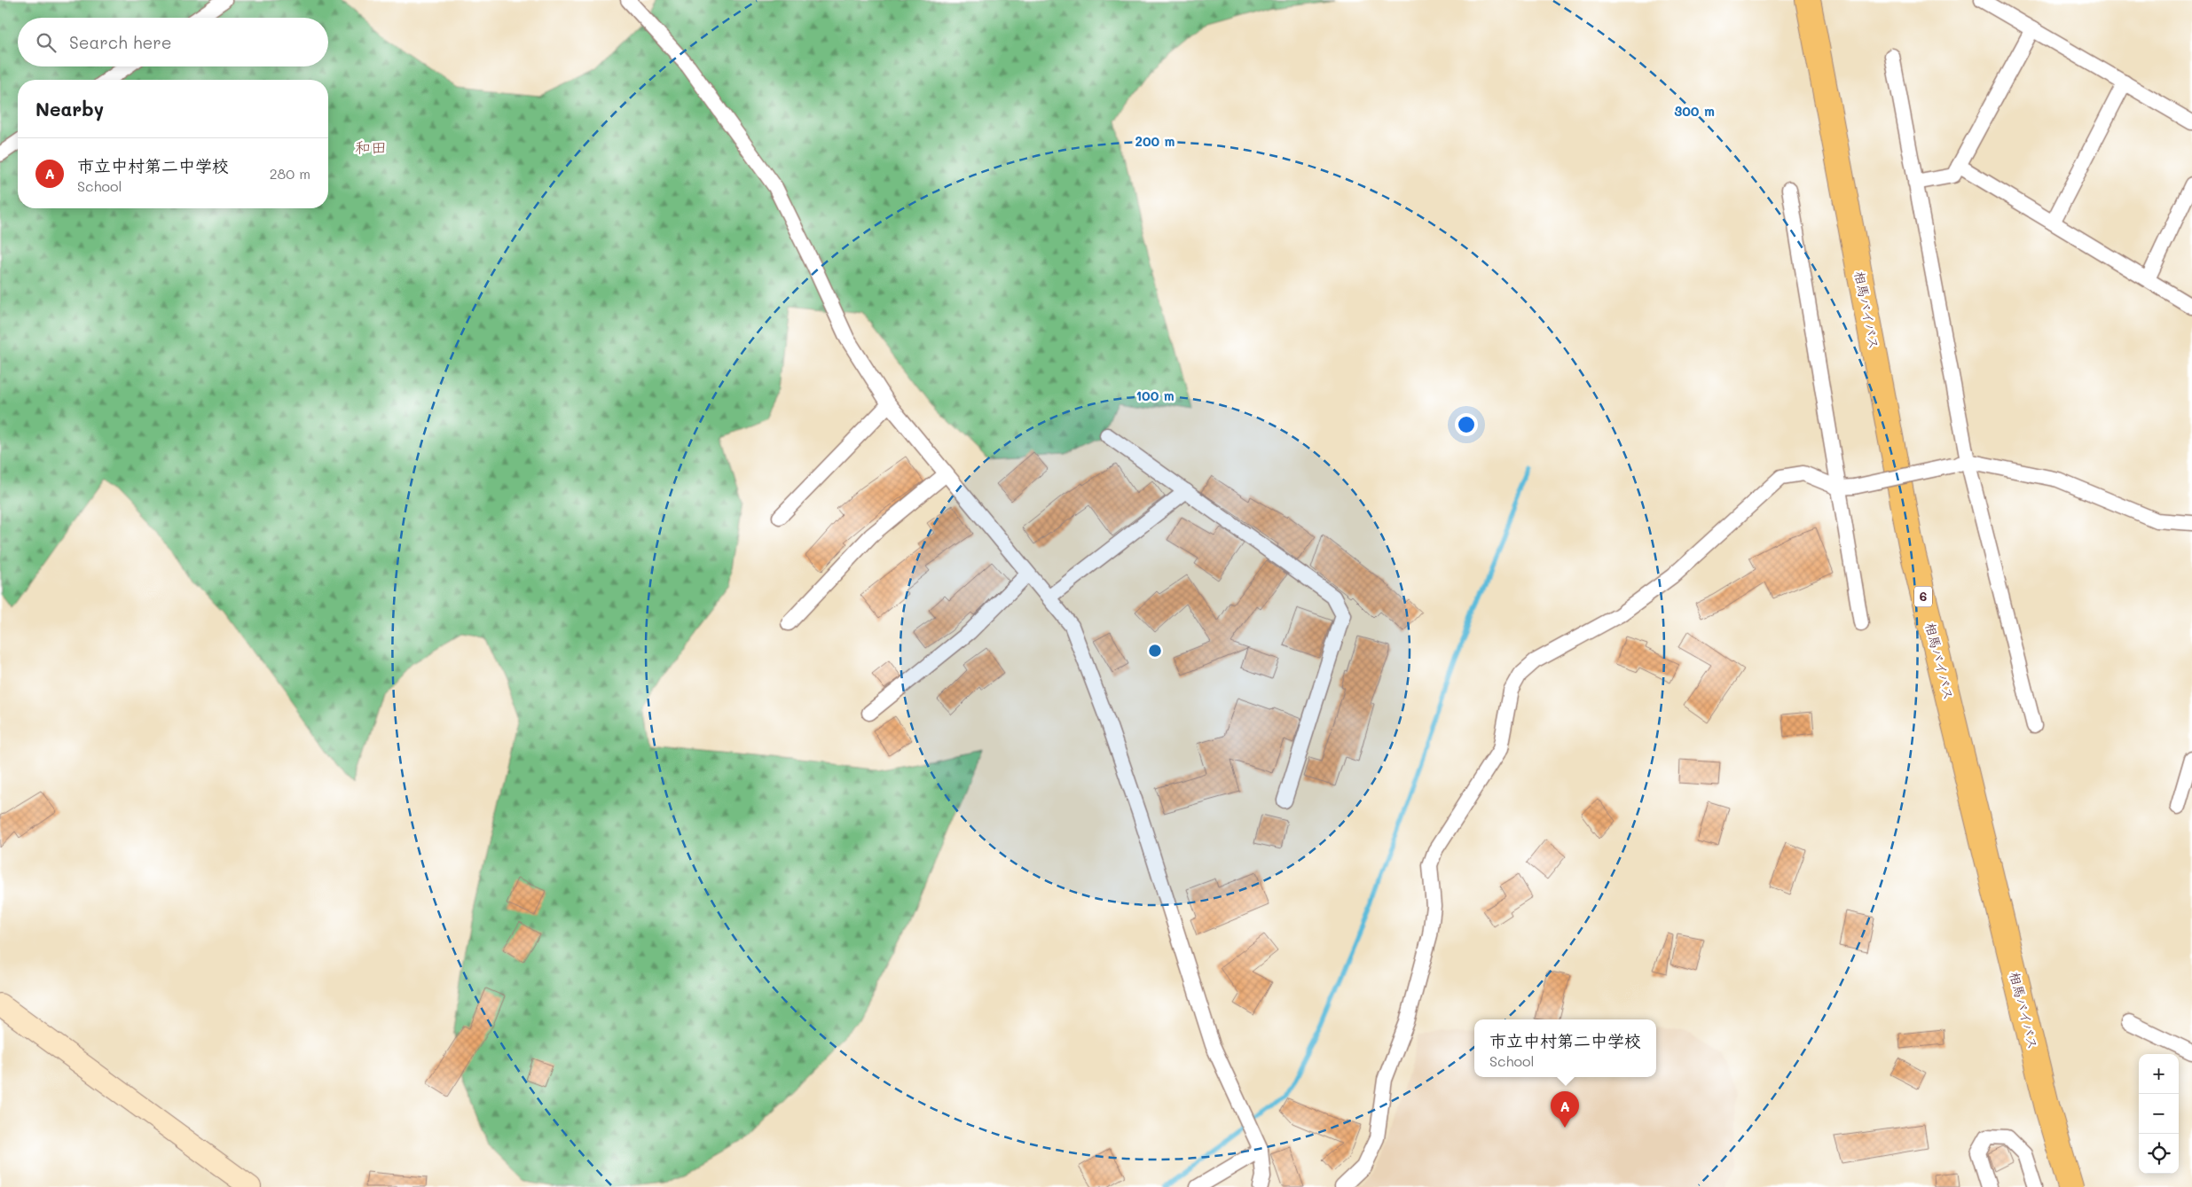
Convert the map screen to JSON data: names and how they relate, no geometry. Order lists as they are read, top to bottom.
{
  "streets": {
    "highway": ["相馬バイパス", "6"]
  },
  "districts": ["和田"],
  "page": {
    "search": "Search here",
    "heading": "Nearby",
    "list": [
      {
        "mark": "A",
        "name": "市立中村第二中学校",
        "note": "School",
        "value": "280 m"
      }
    ],
    "popup": ["市立中村第二中学校", "School"],
    "map_buttons": ["+", "−"],
    "pins": "A"
  },
  "rings": ["300 m", "200 m", "100 m"]
}
